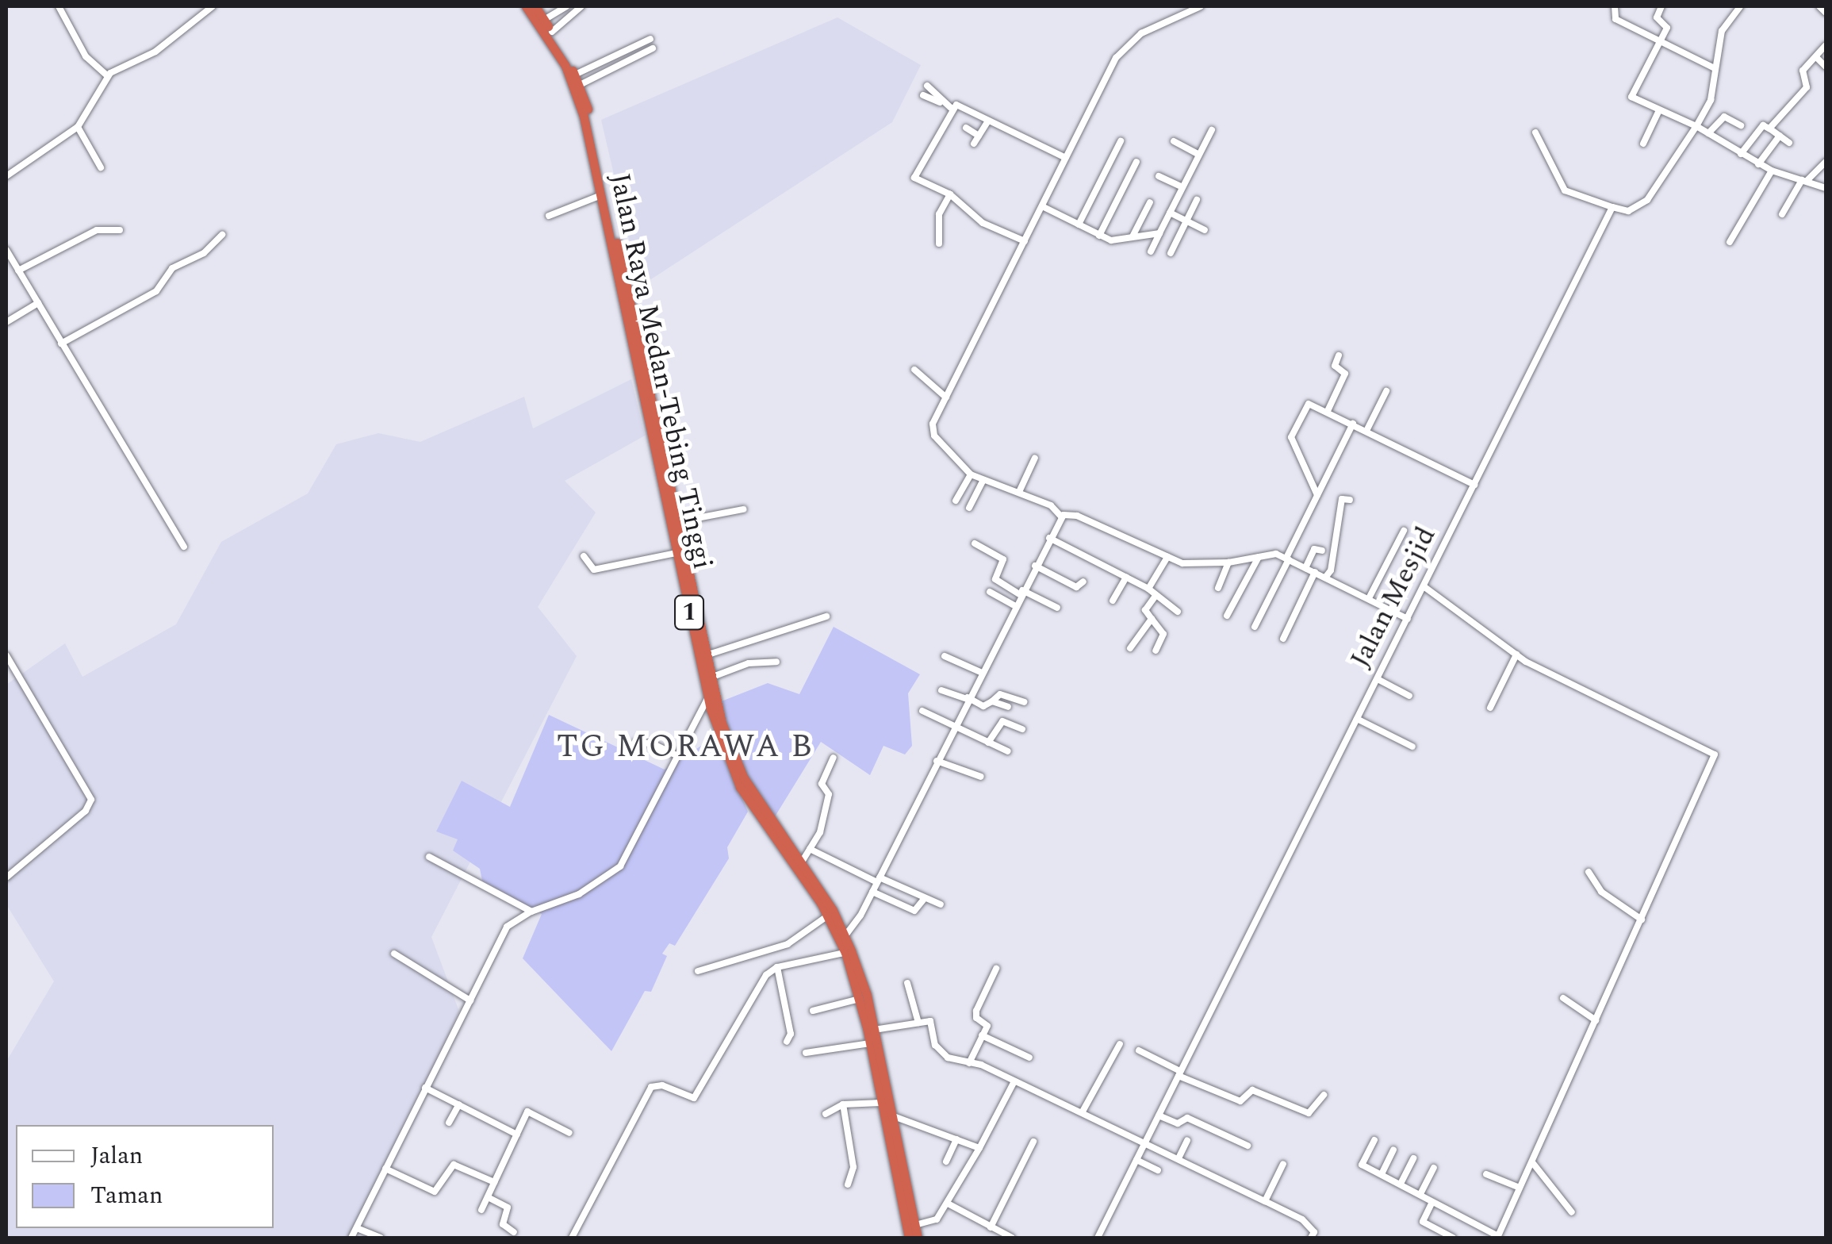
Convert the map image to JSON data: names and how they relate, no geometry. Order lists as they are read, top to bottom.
{
  "streets": {
    "highway": ["Jalan Raya Medan-Tebing Tinggi", "1"],
    "street": ["Jalan Mesjid"]
  },
  "districts": ["TG MORAWA B"],
  "legend": ["Jalan", "Taman"]
}
